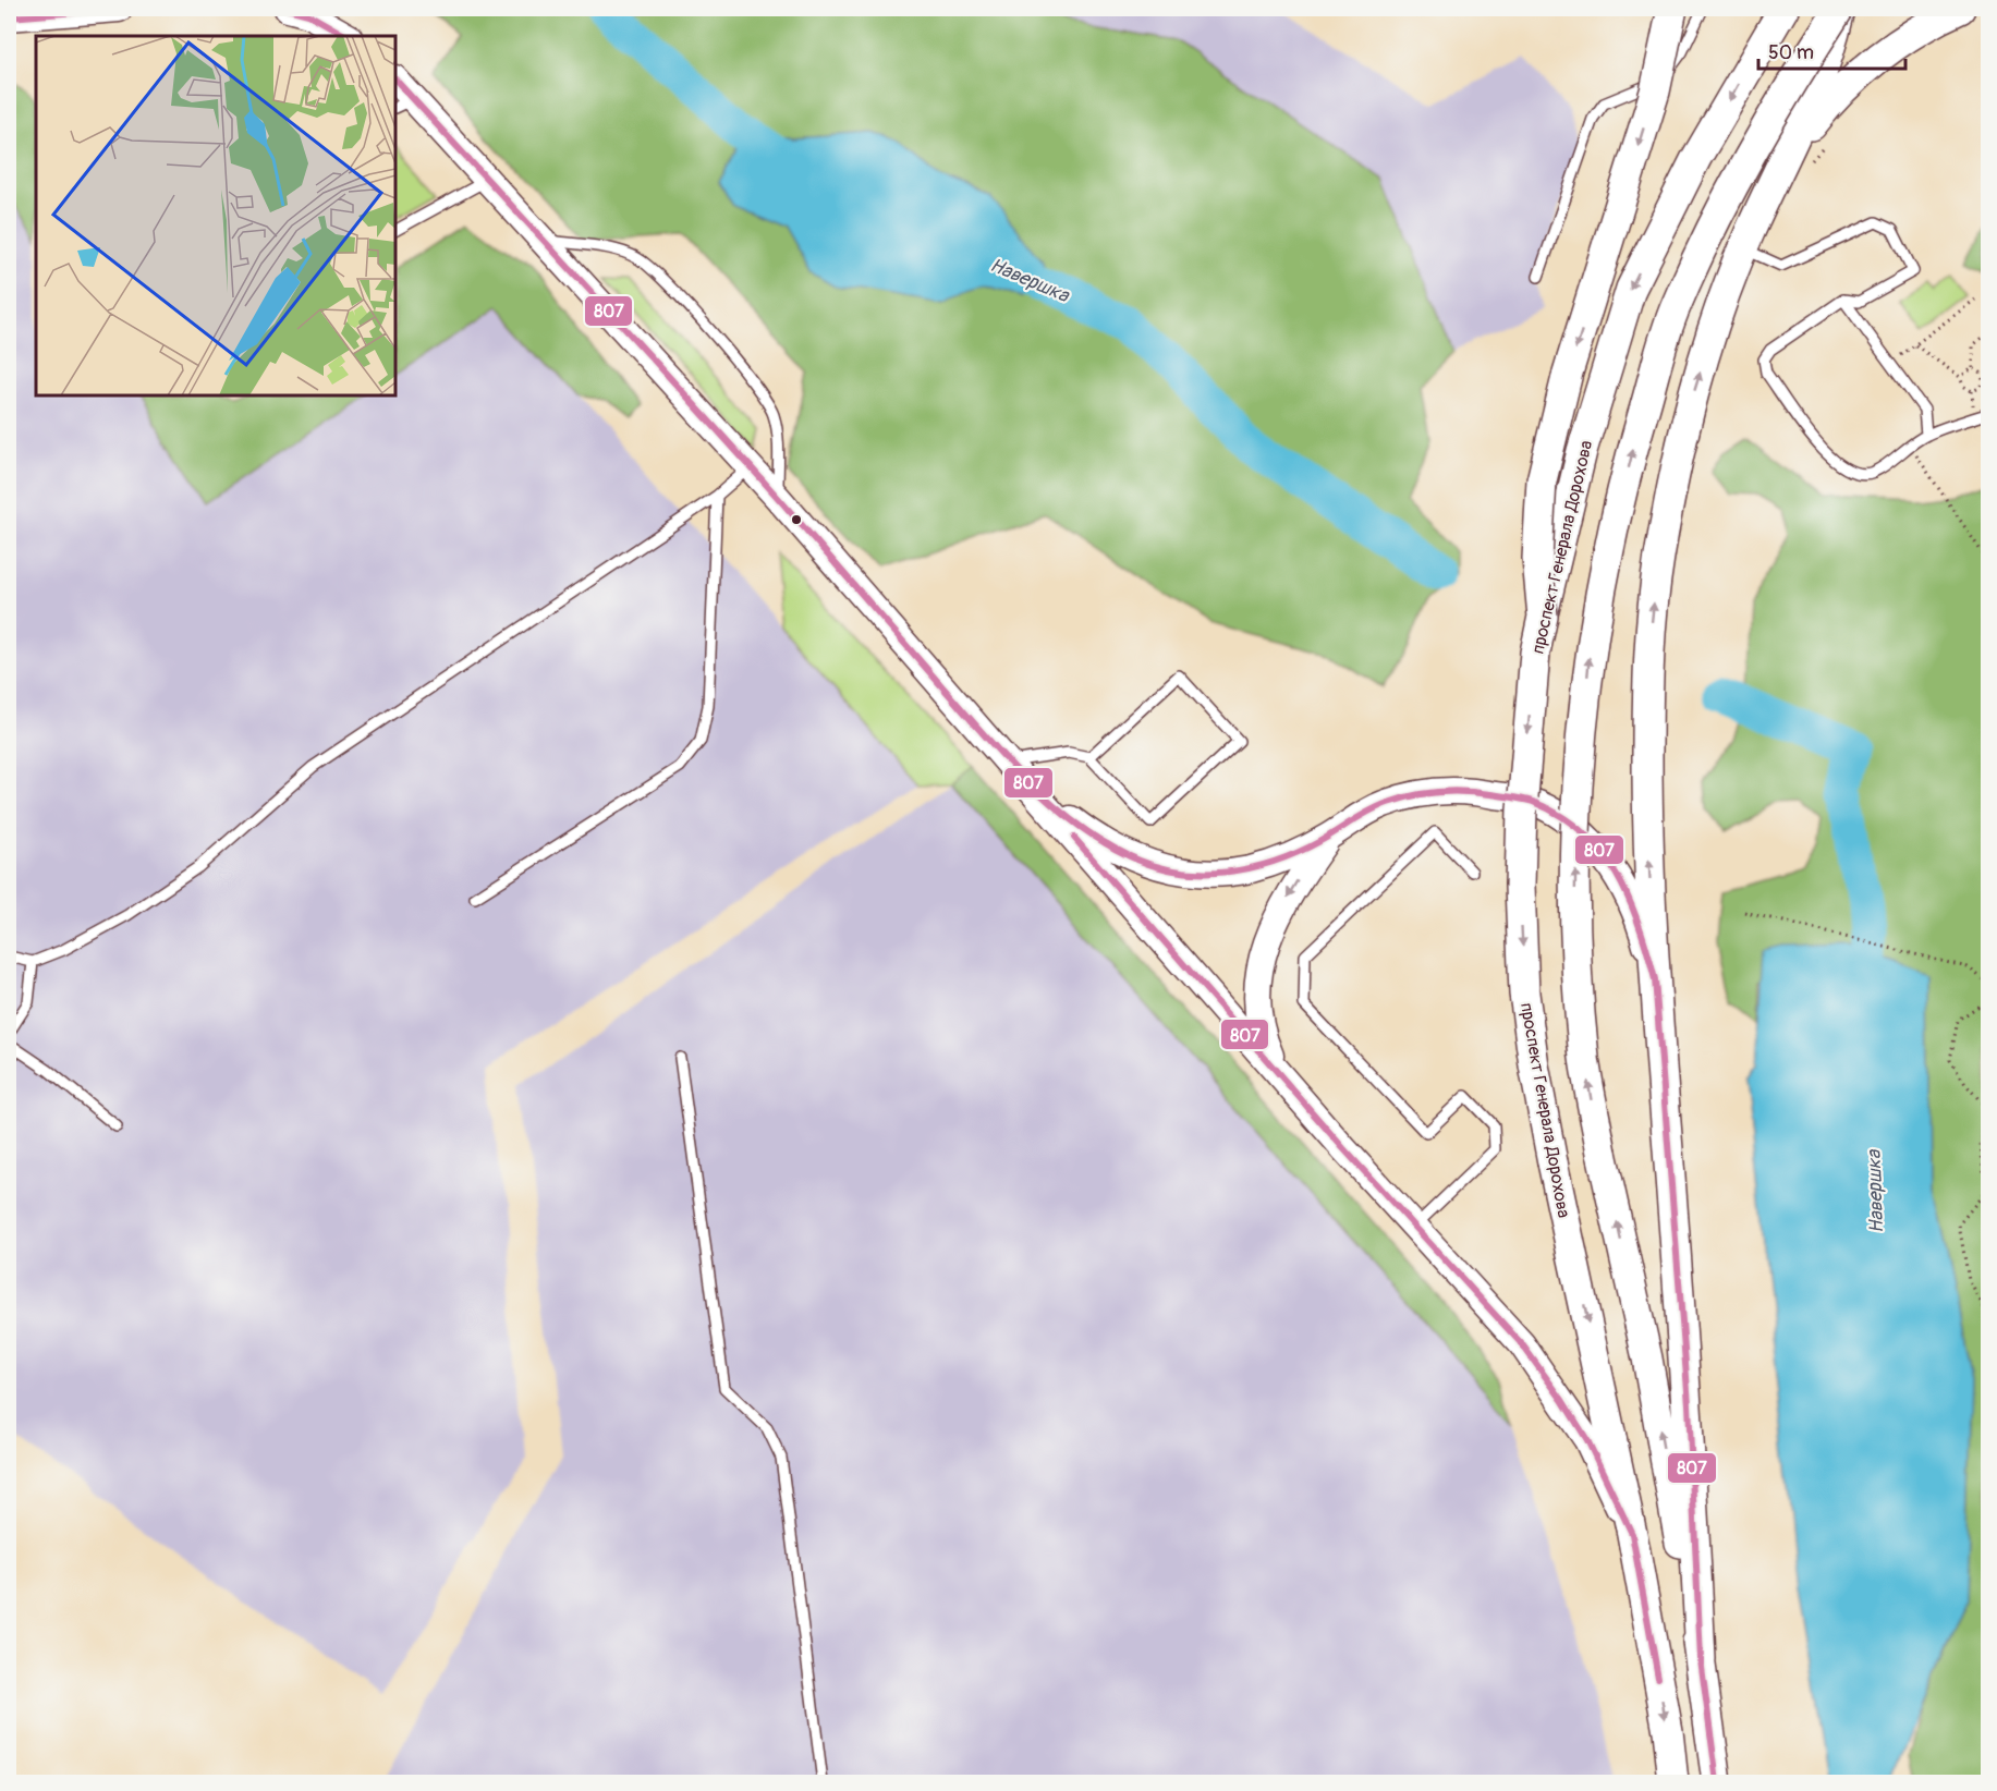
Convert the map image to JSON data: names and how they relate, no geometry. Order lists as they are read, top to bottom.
{
  "streets": {
    "main road": ["проспект Генерала Дорохова"]
  },
  "water": ["Навершка"],
  "lines": ["transit line 807"],
  "scale_bar": "50 m"
}
